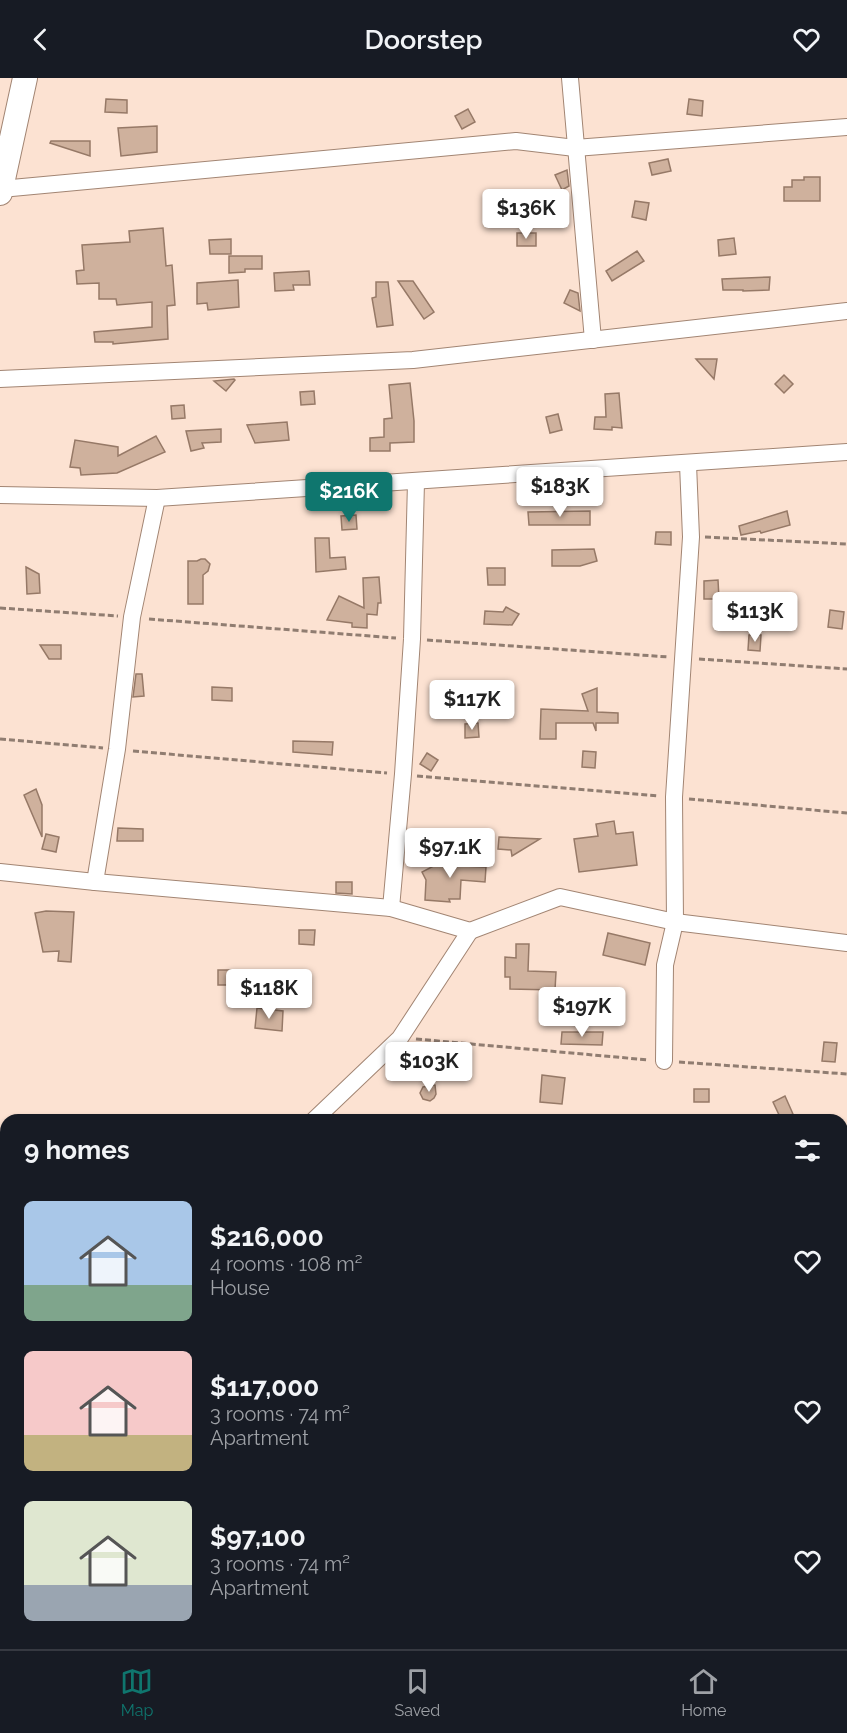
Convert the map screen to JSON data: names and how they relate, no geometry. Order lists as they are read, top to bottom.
{
  "page": {
    "header": "Doorstep",
    "price": [
      "$136K",
      "$183K",
      "$216K",
      "$113K",
      "$117K",
      "$97.1K",
      "$118K",
      "$197K",
      "$103K"
    ],
    "heading": "9 homes",
    "list": [
      {
        "name": "$216,000",
        "note": "4 rooms · 108 m² · House"
      },
      {
        "name": "$117,000",
        "note": "3 rooms · 74 m² · Apartment"
      },
      {
        "name": "$97,100",
        "note": "3 rooms · 74 m² · Apartment"
      }
    ],
    "tabs": ["Map", "Saved", "Home"]
  }
}
